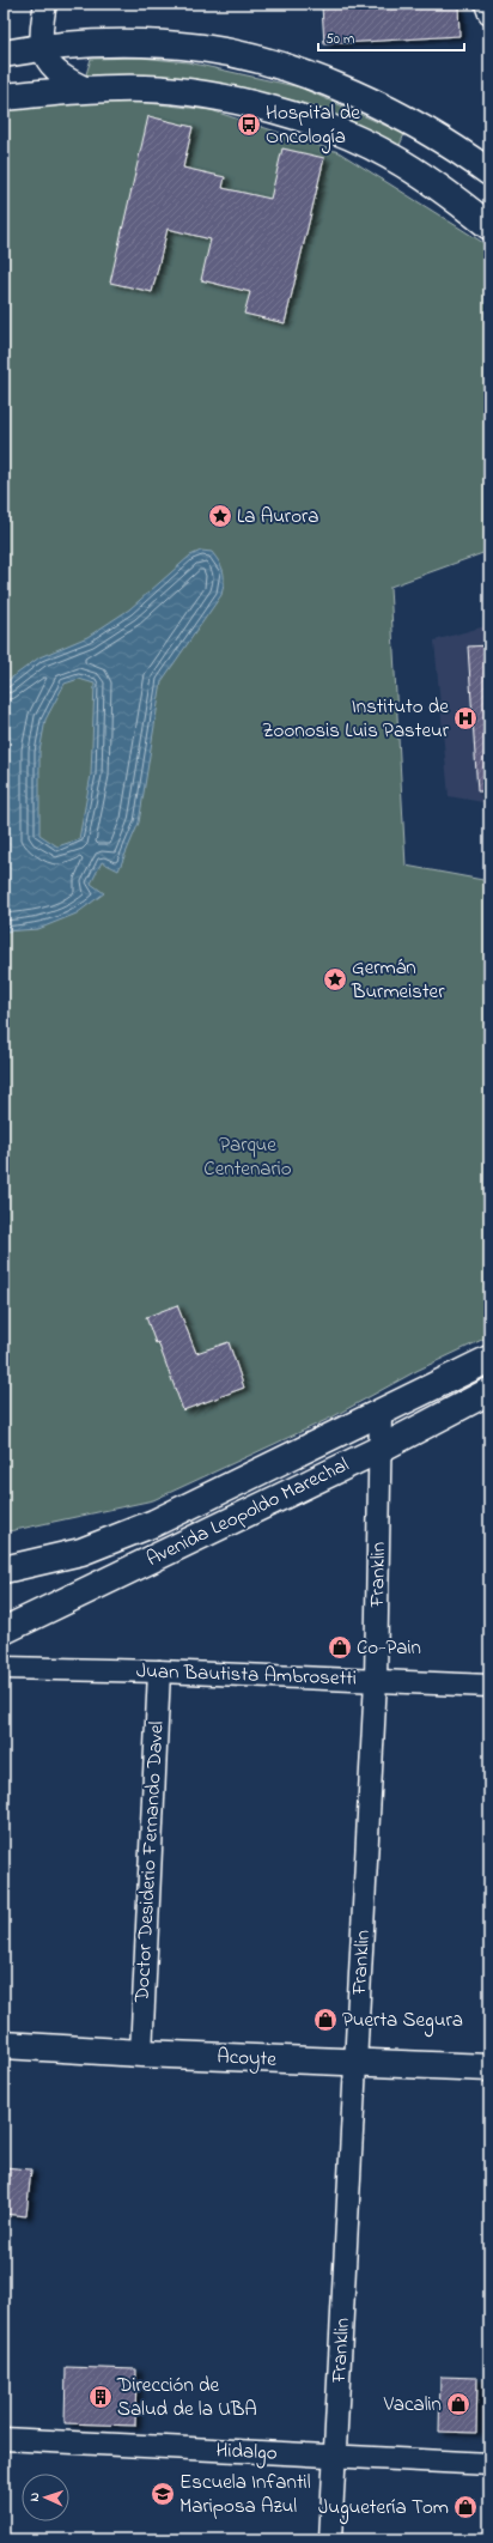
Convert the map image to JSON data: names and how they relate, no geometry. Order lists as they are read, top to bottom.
{
  "streets": {
    "main road": ["Avenida Leopoldo Marechal", "Acoyte"],
    "street": [
      "Franklin",
      "Juan Bautista Ambrosetti",
      "Doctor Desiderio Fernando Davel",
      "Hidalgo"
    ]
  },
  "crossings": [
    ["Avenida Leopoldo Marechal", "Franklin"],
    ["Franklin", "Juan Bautista Ambrosetti"],
    ["Franklin", "Acoyte"],
    ["Franklin", "Hidalgo"],
    ["Juan Bautista Ambrosetti", "Doctor Desiderio Fernando Davel"],
    ["Doctor Desiderio Fernando Davel", "Acoyte"]
  ],
  "parks": ["Parque Centenario"],
  "places": {
    "bus stop": ["Hospital de Oncología"],
    "place": ["La Aurora", "Germán Burmeister"],
    "hospital": ["Instituto de Zoonosis Luis Pasteur"],
    "shop": [
      "Co-Pain",
      "Puerta Segura",
      "Vacalin",
      "Juguetería Tom"
    ],
    "building": ["Dirección de Salud de la UBA"],
    "school or university": ["Escuela Infantil Mariposa Azul"]
  },
  "scale_bar": "50 m",
  "north": "left"
}
